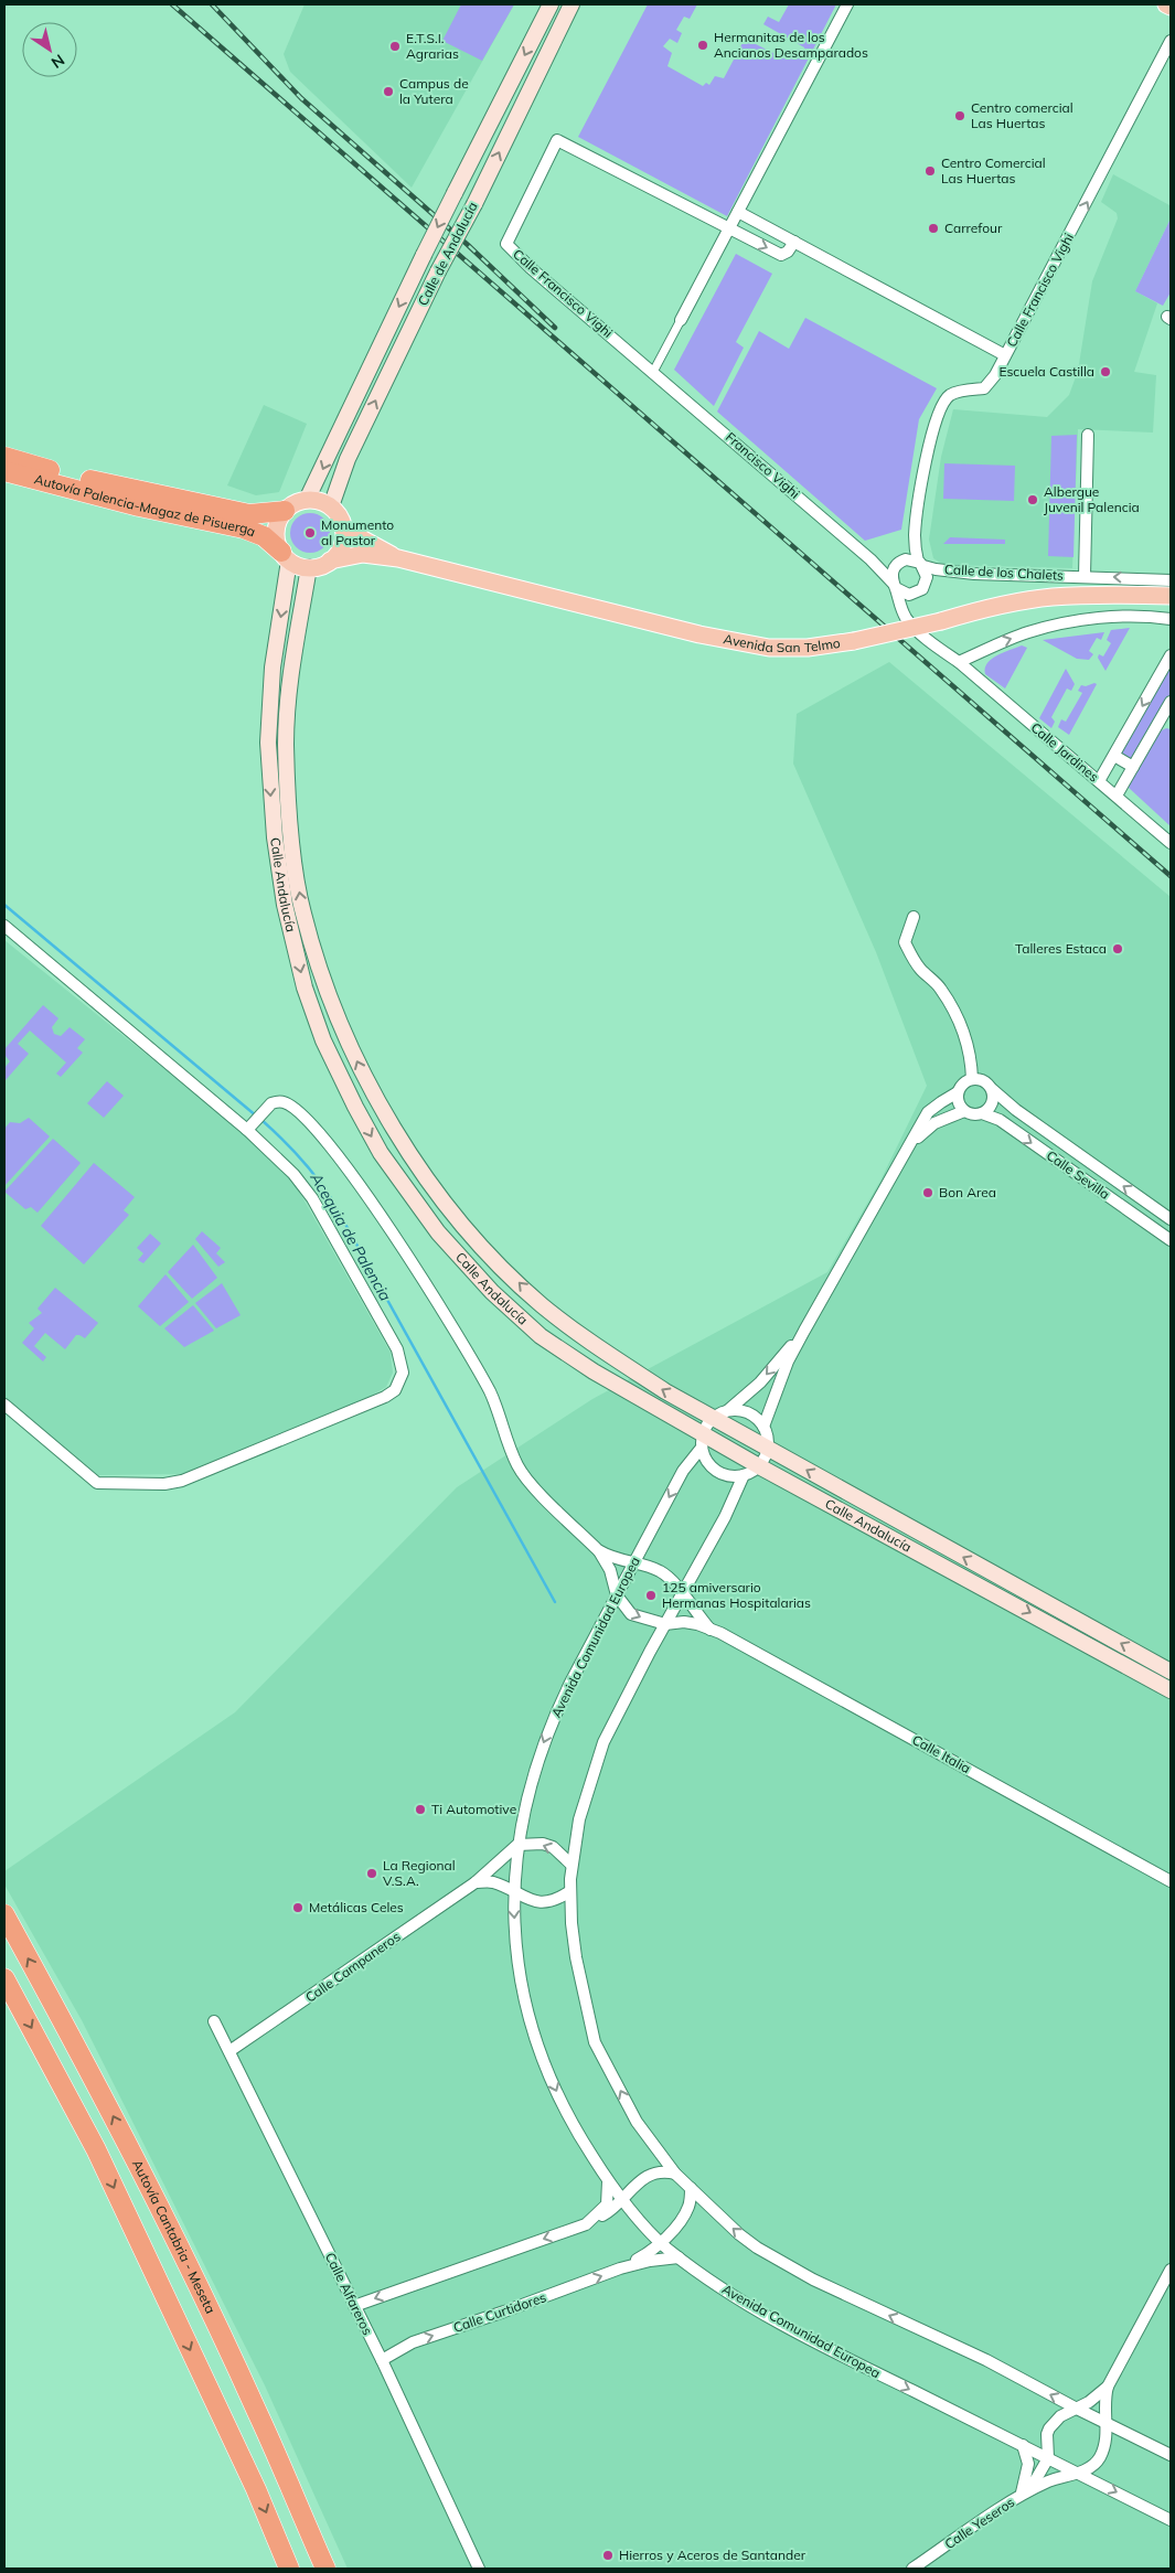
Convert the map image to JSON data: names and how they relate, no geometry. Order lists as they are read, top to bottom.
{
  "streets": {
    "highway": ["Autovía Palencia-Magaz de Pisuerga", "Autovía Cantabria - Meseta"],
    "main road": ["Calle de Andalucía", "Avenida San Telmo", "Calle Andalucía"],
    "street": [
      "Calle Francisco Vighi",
      "Francisco Vighi",
      "Calle de los Chalets",
      "Calle Jardines",
      "Calle Sevilla",
      "Avenida Comunidad Europea",
      "Calle Italia",
      "Calle Campaneros",
      "Calle Alfareros",
      "Calle Curtidores",
      "Calle Yeseros"
    ]
  },
  "crossings": [
    ["Calle de Andalucía", "Autovía Palencia-Magaz de Pisuerga"],
    ["Calle de Andalucía", "Avenida San Telmo"],
    ["Calle de Andalucía", "Calle Andalucía"],
    ["Calle Francisco Vighi", "Francisco Vighi"],
    ["Francisco Vighi", "Calle de los Chalets"],
    ["Autovía Palencia-Magaz de Pisuerga", "Avenida San Telmo"],
    ["Autovía Palencia-Magaz de Pisuerga", "Calle Andalucía"],
    ["Avenida San Telmo", "Calle Andalucía"],
    ["Calle Andalucía", "Avenida Comunidad Europea"],
    ["Avenida Comunidad Europea", "Calle Italia"],
    ["Avenida Comunidad Europea", "Calle Campaneros"],
    ["Avenida Comunidad Europea", "Calle Curtidores"],
    ["Avenida Comunidad Europea", "Calle Yeseros"],
    ["Calle Campaneros", "Calle Alfareros"],
    ["Calle Alfareros", "Calle Curtidores"]
  ],
  "water": ["Acequia de Palencia"],
  "places": [
    "Hermanitas de los Ancianos Desamparados",
    "E.T.S.I. Agrarias",
    "Campus de la Yutera",
    "Centro comercial Las Huertas",
    "Centro Comercial Las Huertas",
    "Carrefour",
    "Escuela Castilla",
    "Albergue Juvenil Palencia",
    "Monumento al Pastor",
    "Talleres Estaca",
    "Bon Area",
    "125 amiversario Hermanas Hospitalarias",
    "Ti Automotive",
    "La Regional V.S.A.",
    "Metálicas Celes",
    "Hierros y Aceros de Santander"
  ],
  "north": "bottom right"
}
